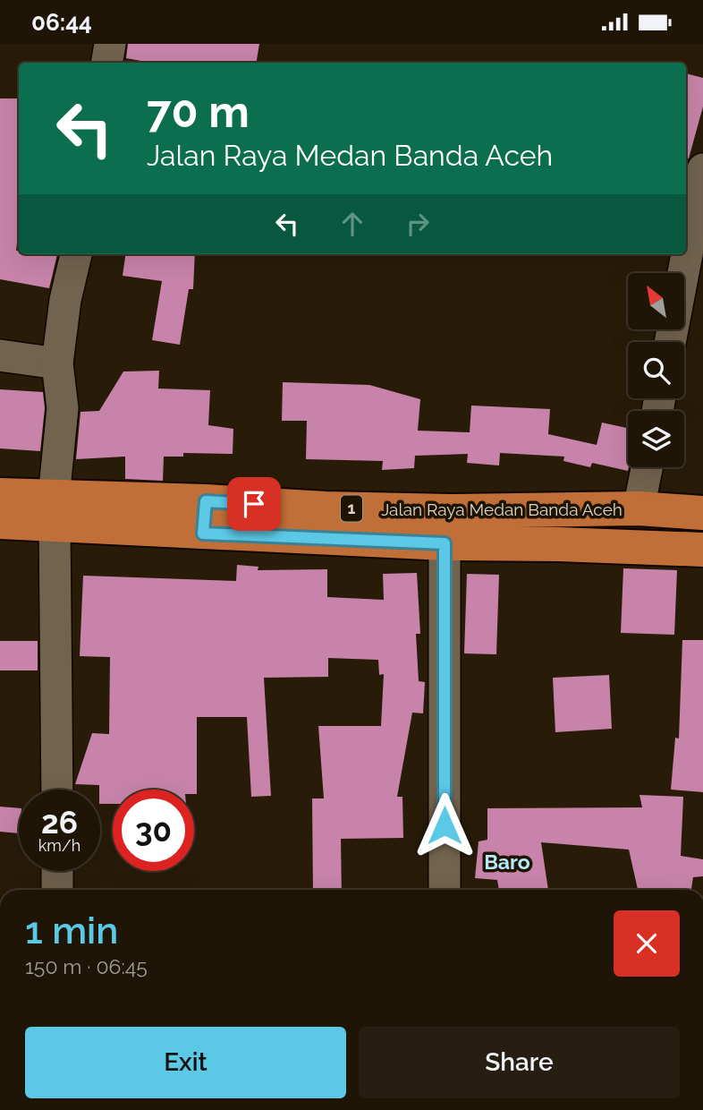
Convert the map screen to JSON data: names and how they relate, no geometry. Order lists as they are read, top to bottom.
{
  "streets": {
    "highway": ["1", "Jalan Raya Medan Banda Aceh"]
  },
  "districts": ["Baro"],
  "north": "top left",
  "page": {
    "status": "06:44",
    "turn": ["70 m", "Jalan Raya Medan Banda Aceh"],
    "speed": "26 km/h",
    "limit": "30",
    "heading": ["1 min", "150 m · 06:45"],
    "buttons": ["Exit", "Share"]
  }
}
